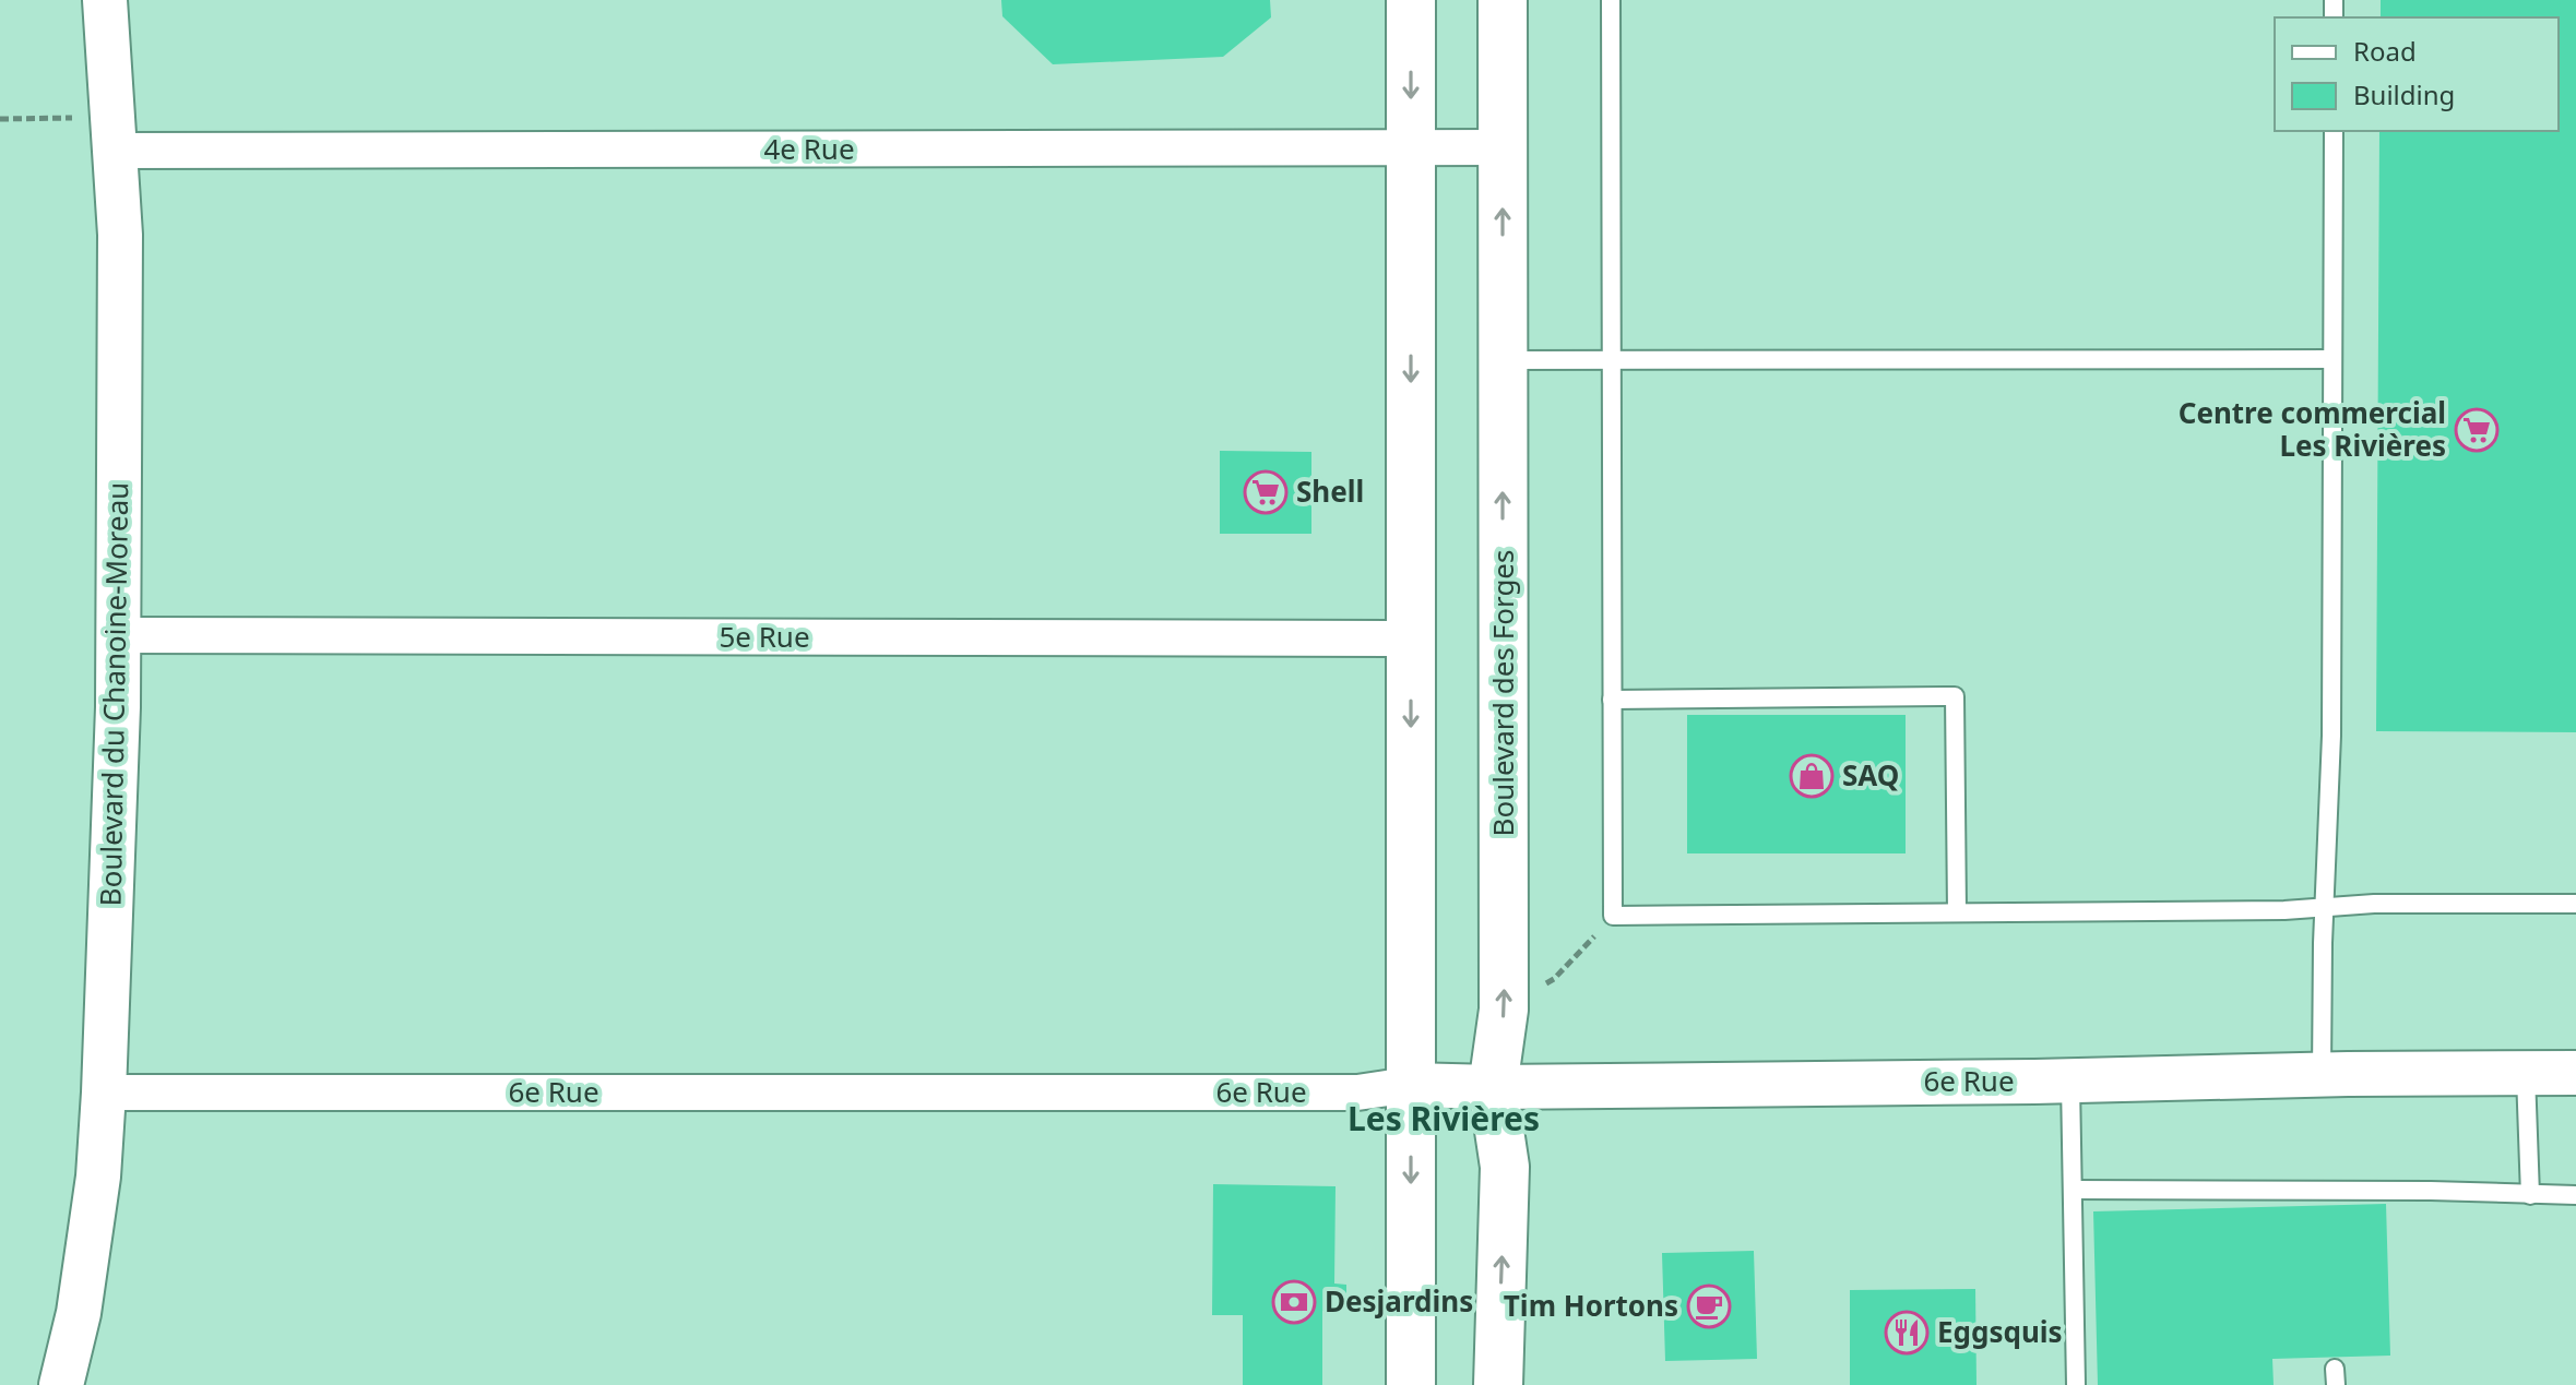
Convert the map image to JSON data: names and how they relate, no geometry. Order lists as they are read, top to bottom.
{
  "streets": {
    "main road": ["Boulevard des Forges"],
    "street": [
      "4e Rue",
      "5e Rue",
      "Boulevard du Chanoine-Moreau",
      "6e Rue"
    ]
  },
  "crossings": [
    ["4e Rue", "Boulevard des Forges"],
    ["4e Rue", "Boulevard du Chanoine-Moreau"],
    ["5e Rue", "Boulevard du Chanoine-Moreau"],
    ["Boulevard des Forges", "6e Rue"],
    ["Boulevard du Chanoine-Moreau", "6e Rue"]
  ],
  "districts": ["Les Rivières"],
  "places": {
    "supermarket": ["Centre commercial Les Rivières", "Shell"],
    "shop": ["SAQ"],
    "bank": ["Desjardins"],
    "cafe": ["Tim Hortons"],
    "restaurant": ["Eggsquis"]
  },
  "legend": ["Road", "Building"]
}
